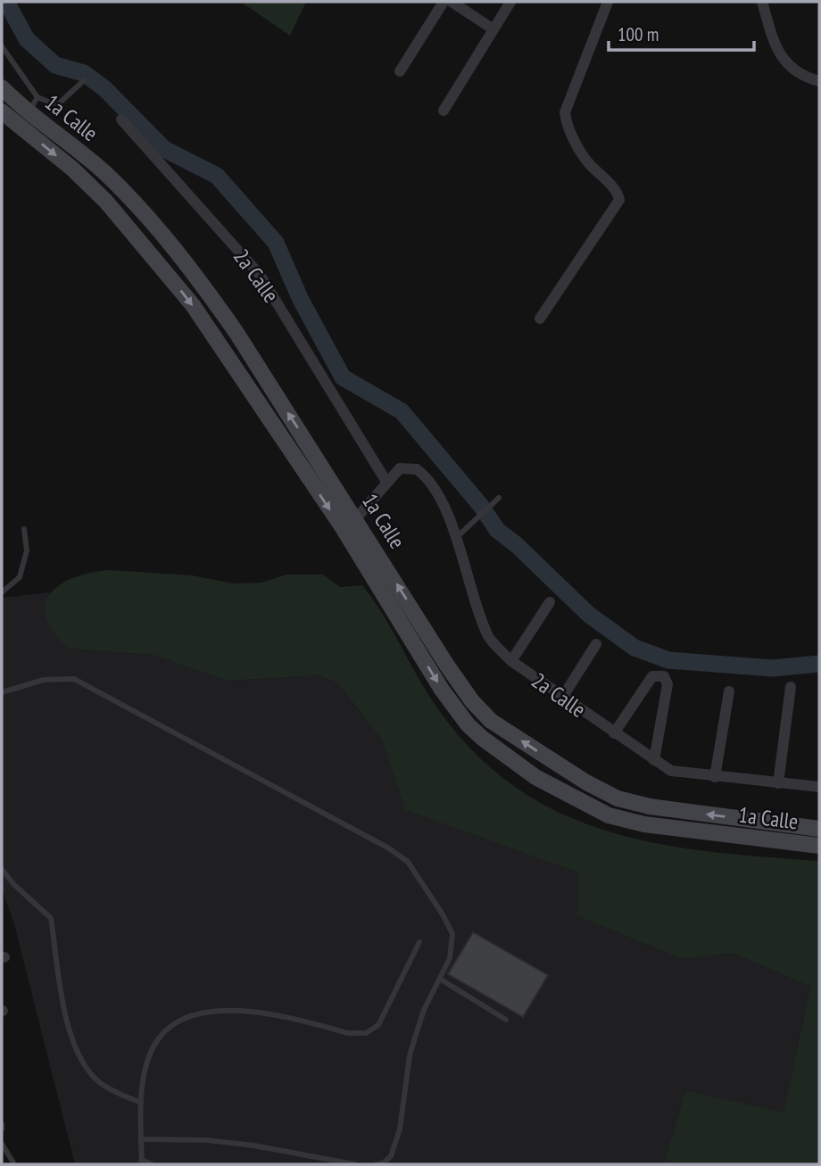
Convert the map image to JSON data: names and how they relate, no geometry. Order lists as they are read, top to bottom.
{
  "streets": {
    "main road": ["1a Calle"],
    "street": ["2a Calle"]
  },
  "scale_bar": "100 m"
}
